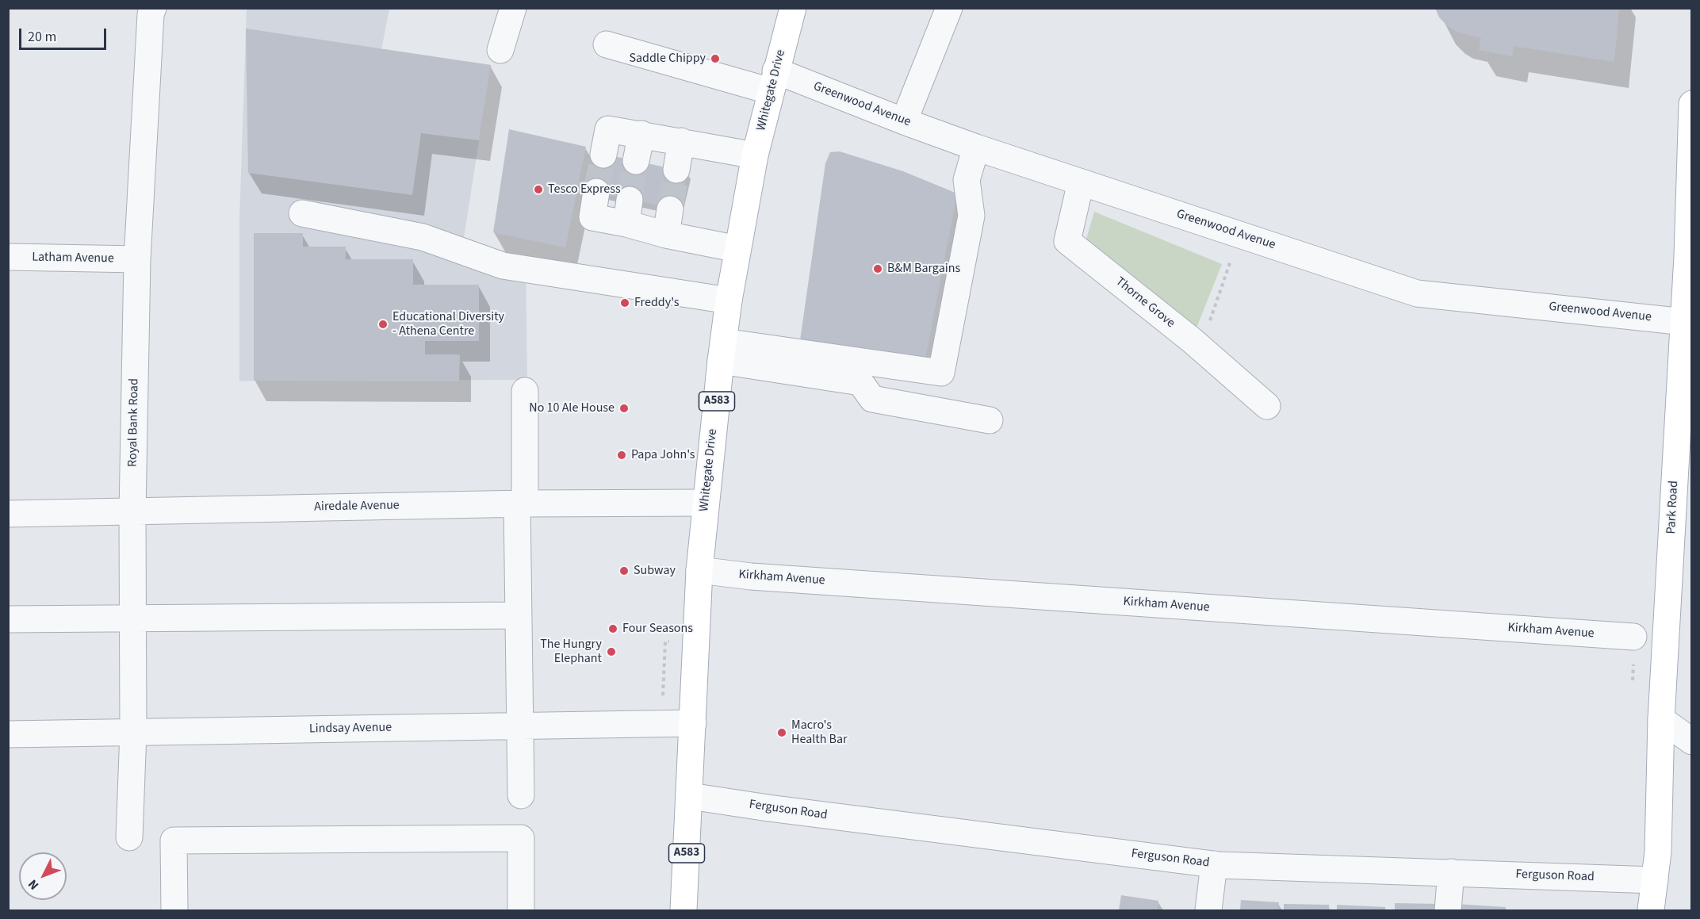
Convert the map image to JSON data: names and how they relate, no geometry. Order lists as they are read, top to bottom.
{
  "streets": {
    "main road": ["Whitegate Drive", "A583", "Park Road"],
    "street": [
      "Greenwood Avenue",
      "Latham Avenue",
      "Thorne Grove",
      "Royal Bank Road",
      "Airedale Avenue",
      "Kirkham Avenue",
      "Lindsay Avenue",
      "Ferguson Road"
    ]
  },
  "crossings": [
    ["Whitegate Drive", "Greenwood Avenue"],
    ["Whitegate Drive", "Airedale Avenue"],
    ["Whitegate Drive", "Kirkham Avenue"],
    ["Whitegate Drive", "Lindsay Avenue"],
    ["Whitegate Drive", "Ferguson Road"],
    ["Greenwood Avenue", "Thorne Grove"],
    ["Greenwood Avenue", "Park Road"],
    ["Latham Avenue", "Royal Bank Road"],
    ["Royal Bank Road", "Airedale Avenue"],
    ["Royal Bank Road", "Lindsay Avenue"],
    ["Park Road", "Ferguson Road"]
  ],
  "places": [
    "Saddle Chippy",
    "Tesco Express",
    "B&M Bargains",
    "Freddy's",
    "Educational Diversity - Athena Centre",
    "No 10 Ale House",
    "Papa John's",
    "Subway",
    "Four Seasons",
    "The Hungry Elephant",
    "Macro's Health Bar"
  ],
  "scale_bar": "20 m",
  "north": "bottom left"
}
